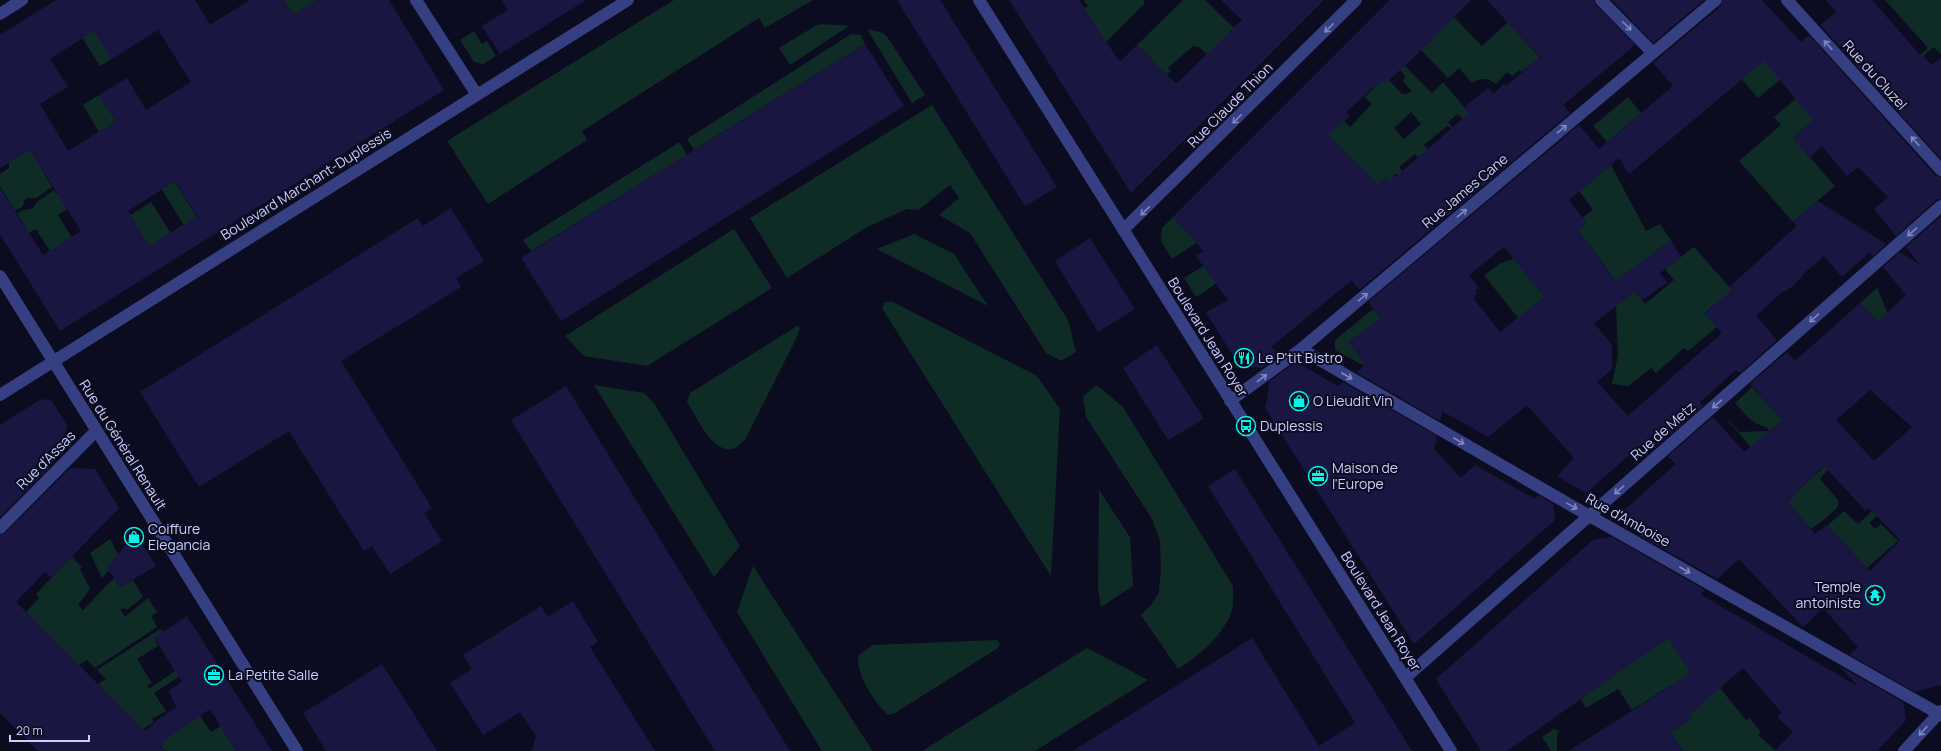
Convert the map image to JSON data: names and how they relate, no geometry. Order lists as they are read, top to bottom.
{
  "streets": {
    "street": [
      "Rue du Cluzel",
      "Rue Claude Thion",
      "Boulevard Marchant-Duplessis",
      "Rue James Cane",
      "Boulevard Jean Royer",
      "Rue de Metz",
      "Rue du Général Renault",
      "Rue d'Assas",
      "Rue d'Amboise"
    ]
  },
  "crossings": [
    ["Rue Claude Thion", "Boulevard Jean Royer"],
    ["Boulevard Marchant-Duplessis", "Rue du Général Renault"],
    ["Rue James Cane", "Boulevard Jean Royer"],
    ["Rue James Cane", "Rue d'Amboise"],
    ["Boulevard Jean Royer", "Rue de Metz"],
    ["Rue de Metz", "Rue d'Amboise"],
    ["Rue du Général Renault", "Rue d'Assas"]
  ],
  "one_way": [
    "Rue du Cluzel",
    "Rue Claude Thion",
    "Rue James Cane",
    "Rue de Metz",
    "Rue d'Amboise"
  ],
  "places": {
    "restaurant": ["Le P'tit Bistro"],
    "shop": ["O Lieudit Vin", "Coiffure Elegancia"],
    "bus stop": ["Duplessis"],
    "office": ["Maison de l'Europe", "La Petite Salle"],
    "temple": ["Temple antoiniste"]
  },
  "scale_bar": "20 m"
}
